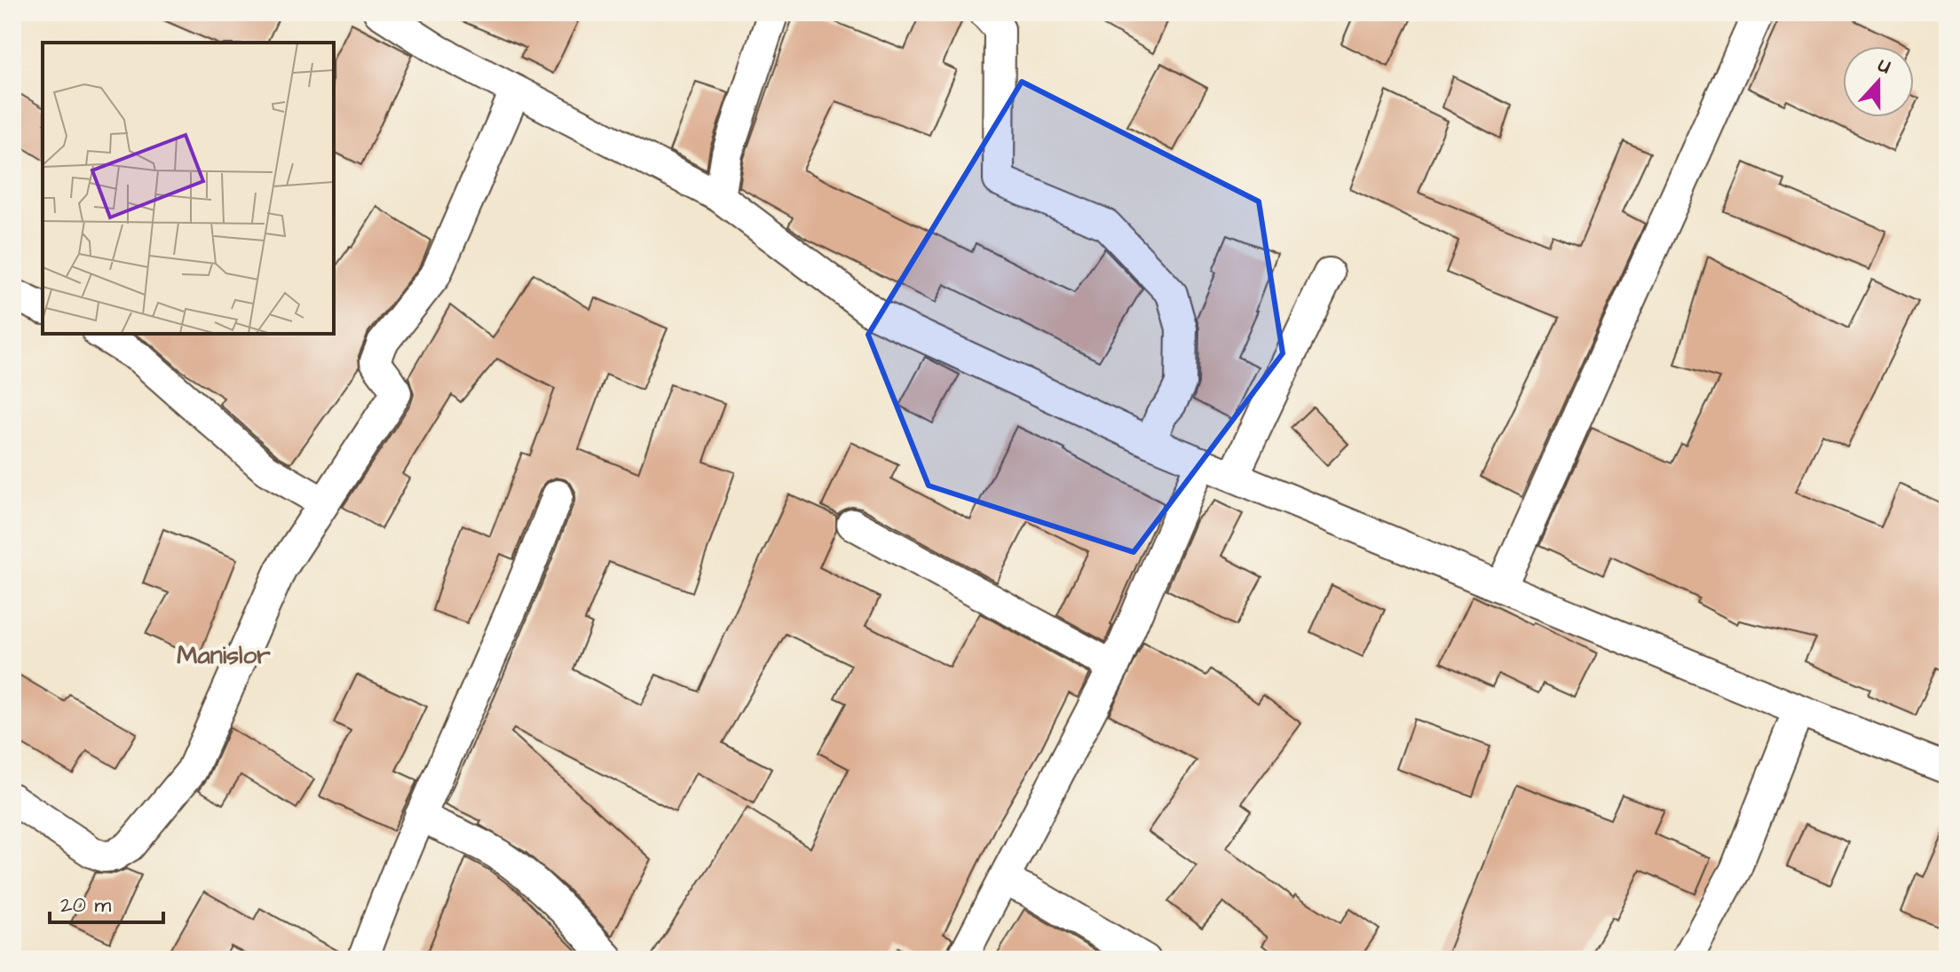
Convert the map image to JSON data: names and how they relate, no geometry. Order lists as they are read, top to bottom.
{
  "districts": ["Manislor"],
  "scale_bar": "20 m",
  "north": "top"
}
